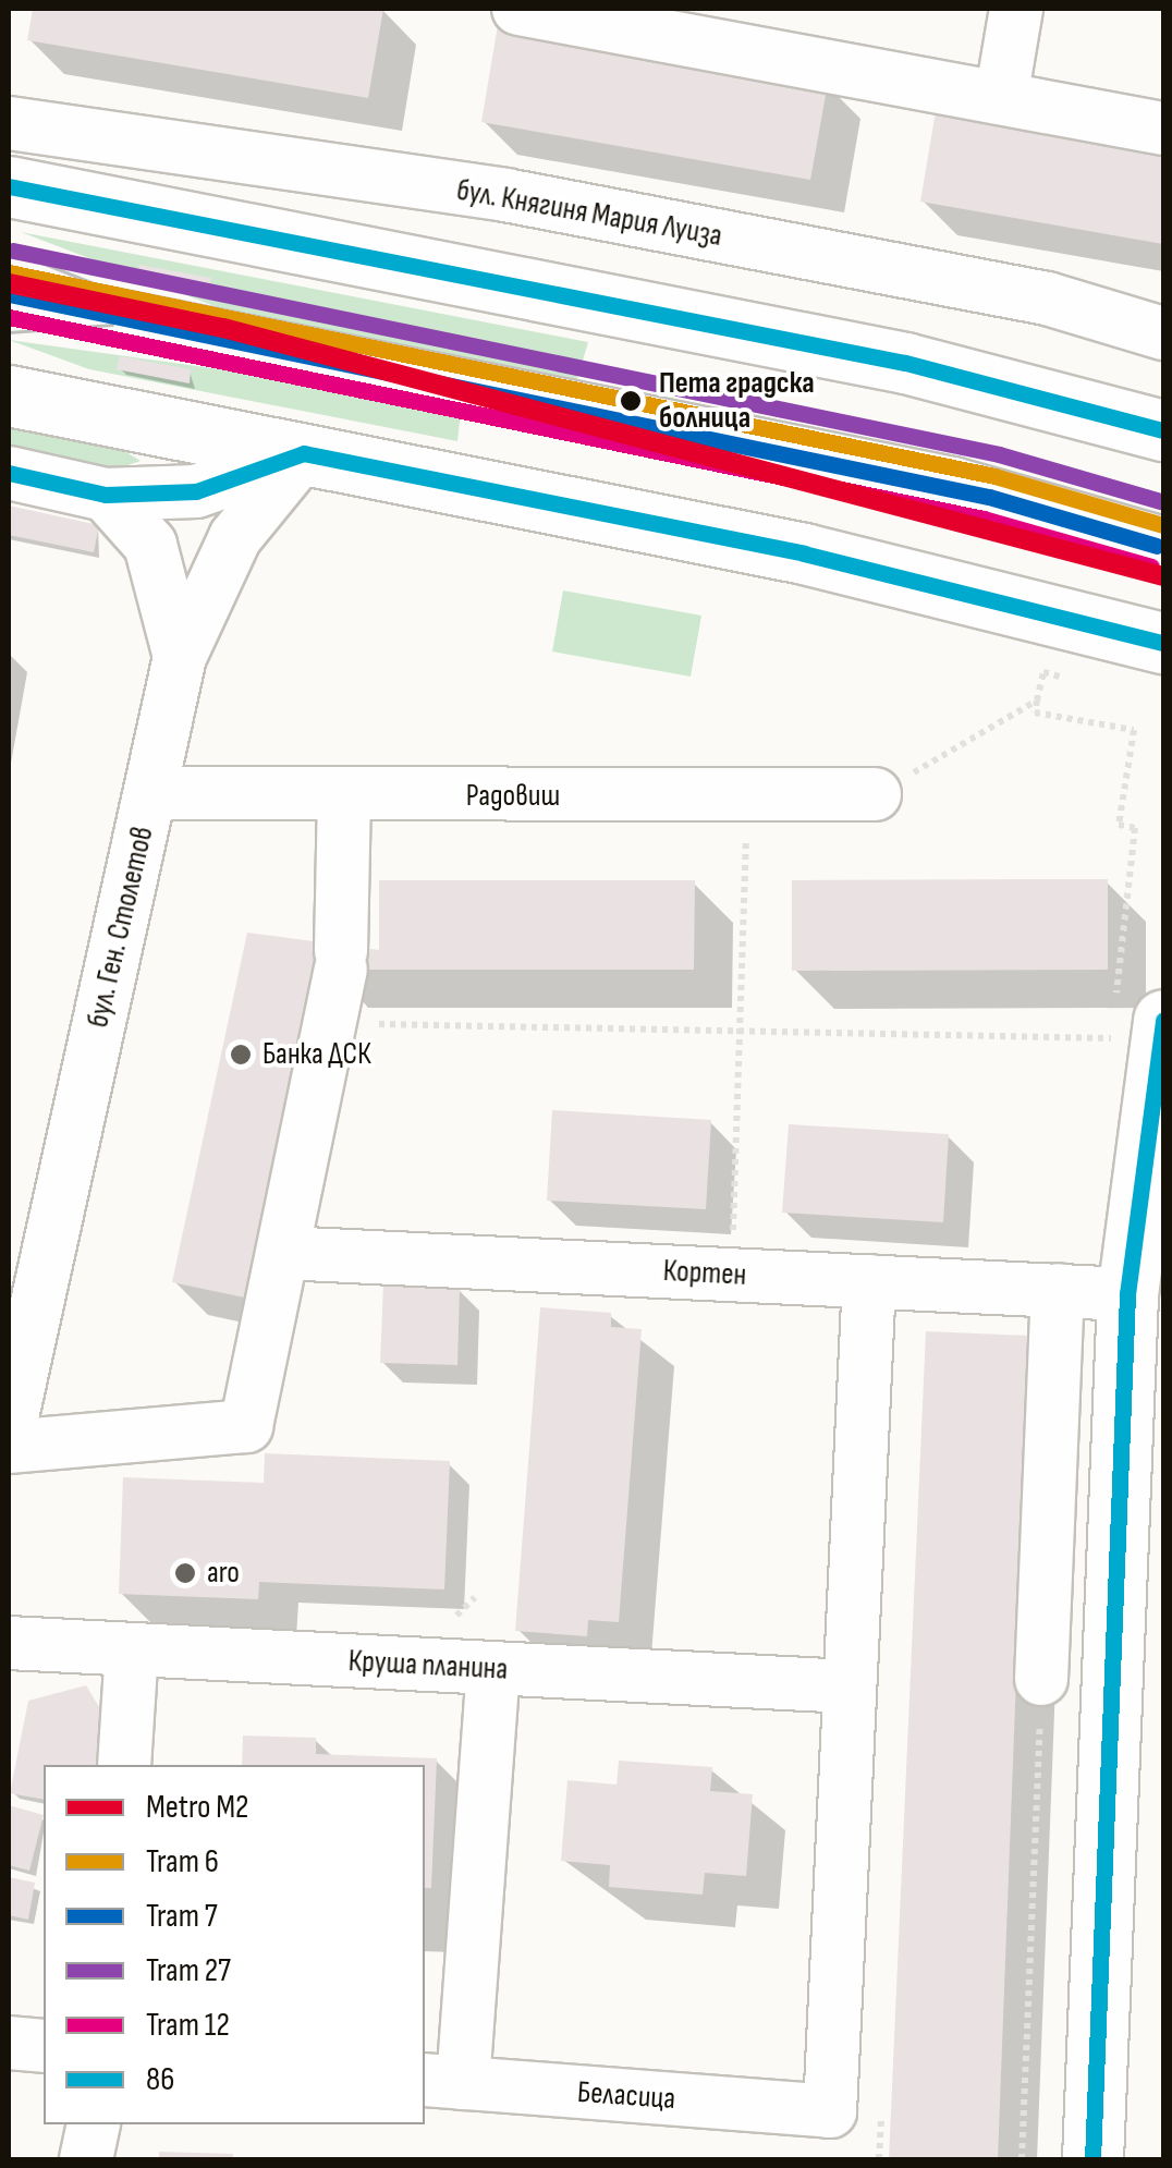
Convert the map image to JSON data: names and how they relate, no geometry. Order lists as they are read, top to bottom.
{
  "streets": {
    "street": [
      "бул. Княгиня Мария Луиза",
      "Радовиш",
      "бул. Ген. Столетов",
      "Кортен",
      "Круша планина",
      "Беласица"
    ]
  },
  "crossings": [
    ["Радовиш", "бул. Ген. Столетов"],
    ["Круша планина", "Беласица"]
  ],
  "places": ["Пета градска болница", "Банка ДСК", "aro"],
  "lines": [
    "transit line 86",
    "tram line 27",
    "tram line 6",
    "metro line M2",
    "tram line 7",
    "tram line 12"
  ],
  "legend": [
    "Metro M2",
    "Tram 6",
    "Tram 7",
    "Tram 27",
    "Tram 12",
    "86"
  ]
}
